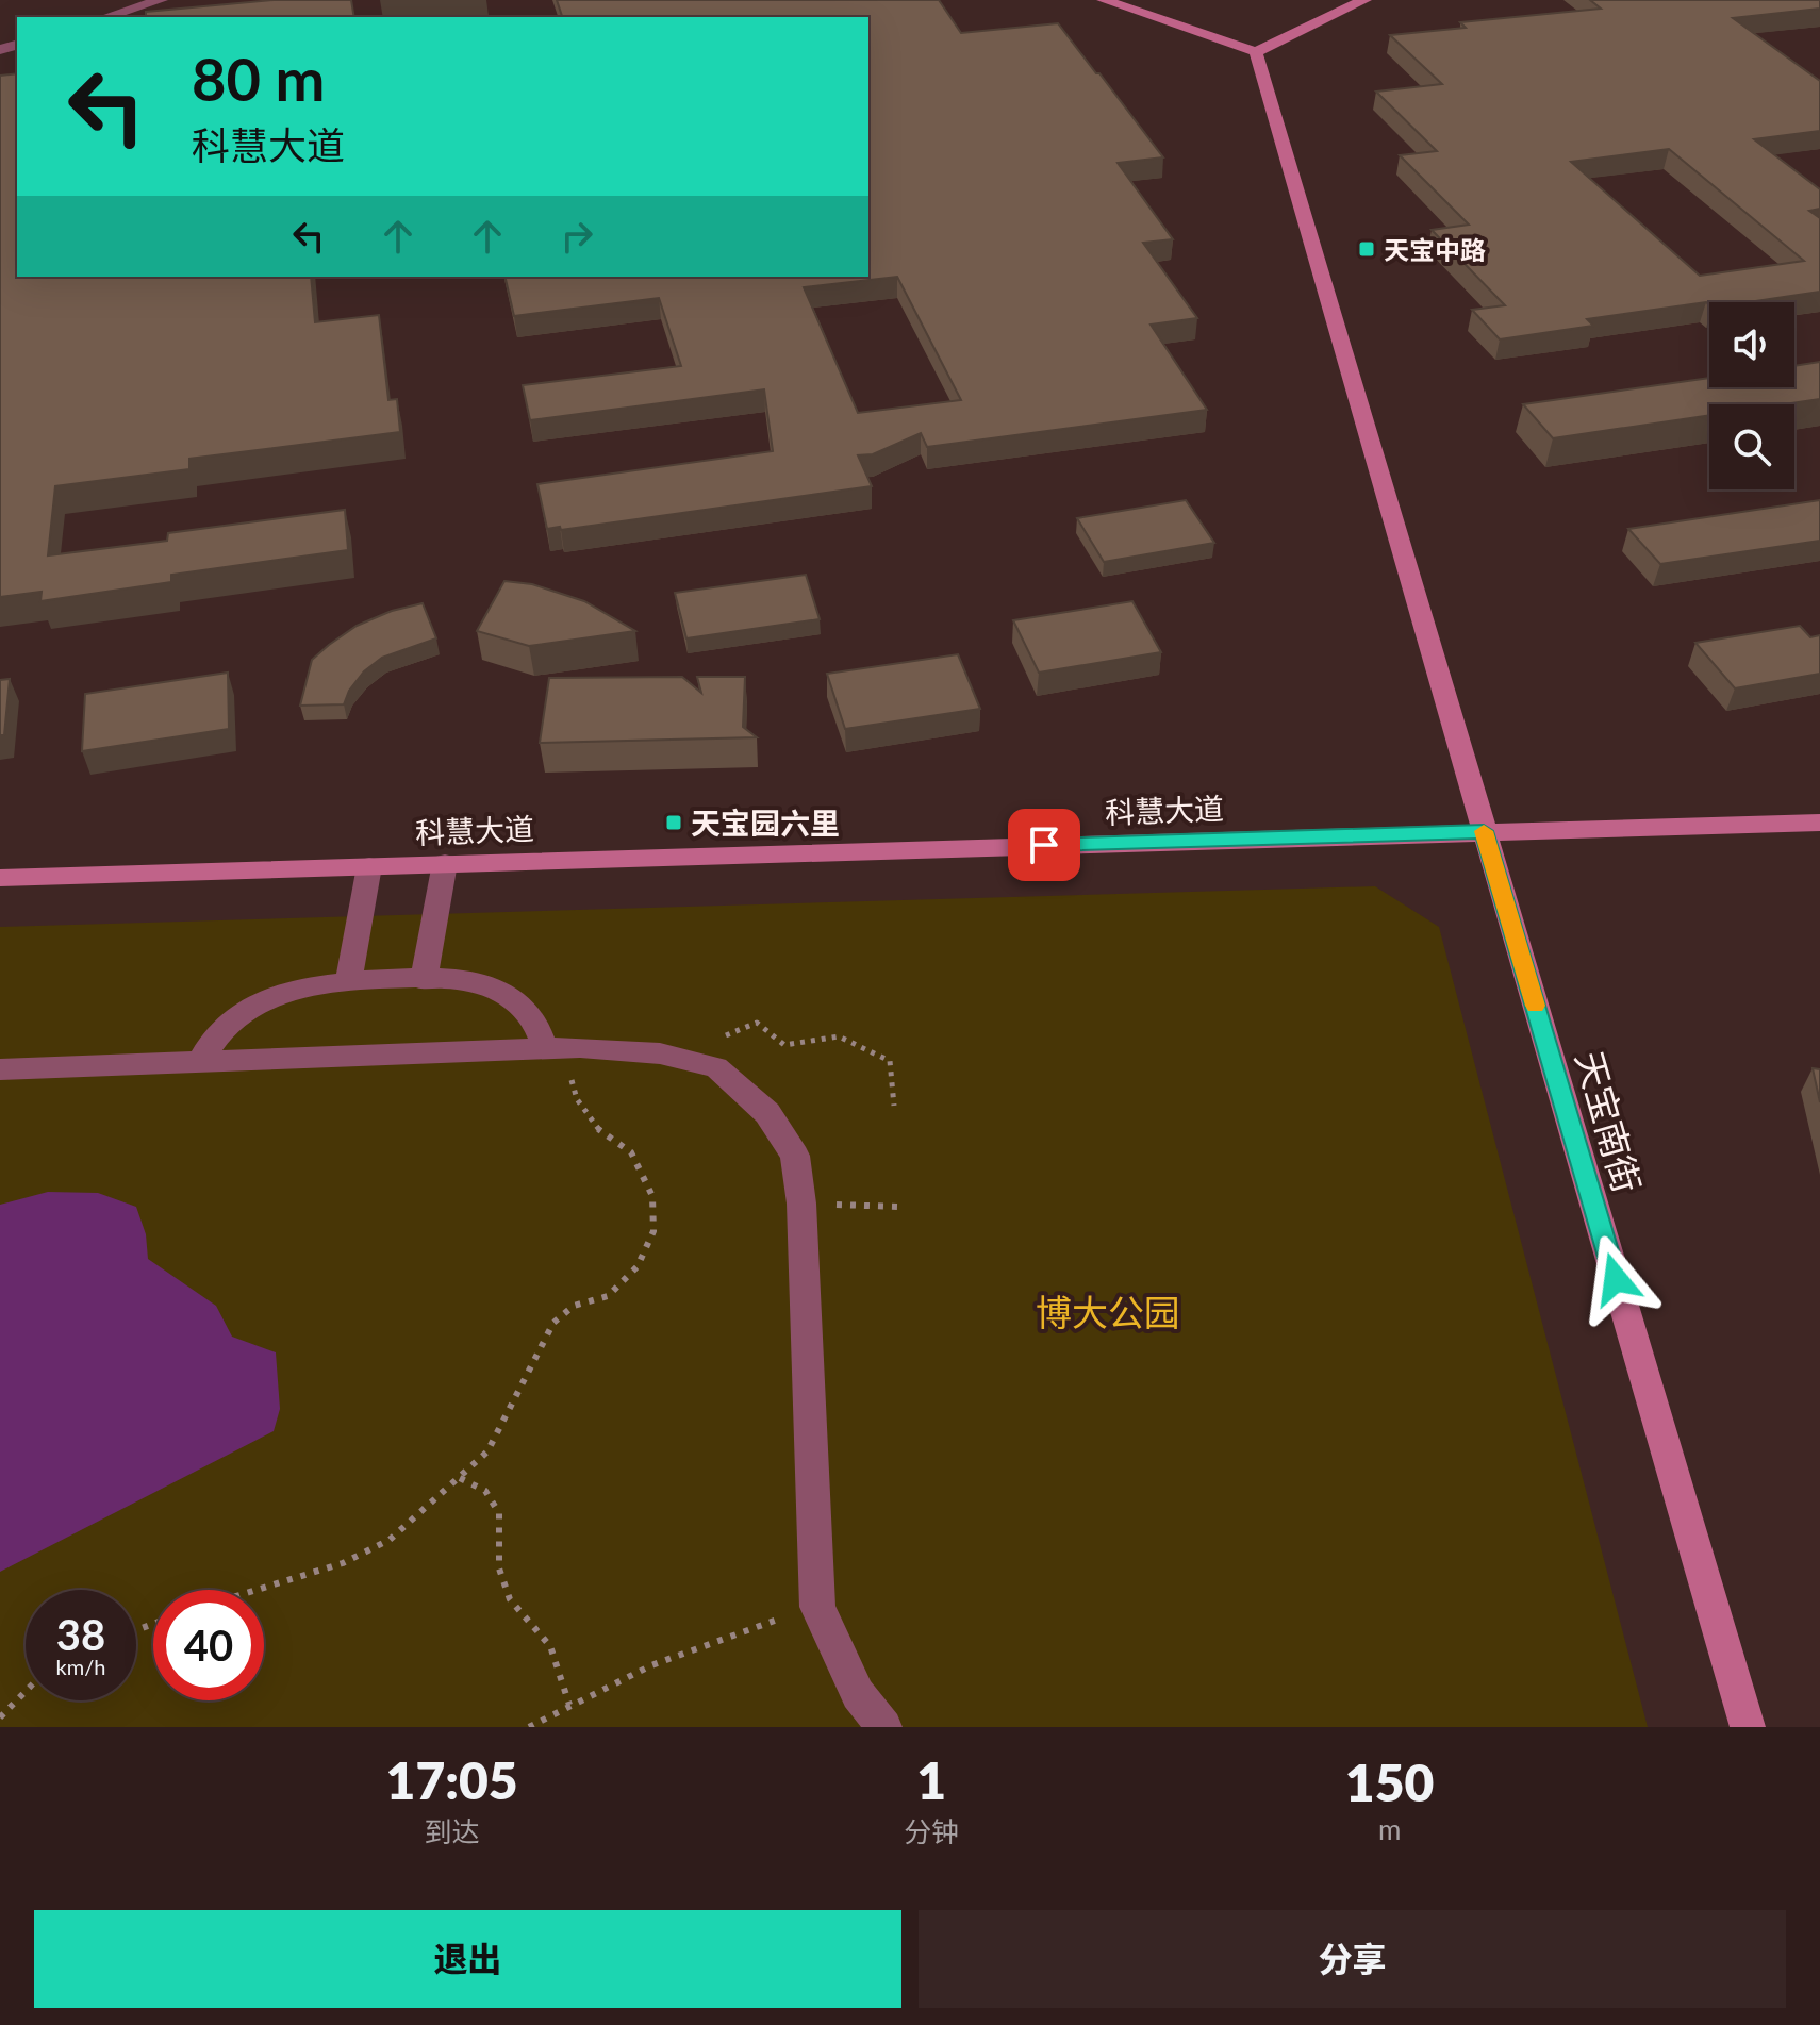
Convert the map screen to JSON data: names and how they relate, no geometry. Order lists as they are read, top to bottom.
{
  "streets": {
    "street": ["科慧大道", "天宝南街"]
  },
  "crossings": [
    ["科慧大道", "天宝南街"]
  ],
  "parks": ["博大公园"],
  "places": {
    "transit": ["天宝中路", "天宝园六里"]
  },
  "page": {
    "turn": ["80 m", "科慧大道"],
    "speed": "38 km/h",
    "limit": "40",
    "eta": [
      "17:05",
      "到达",
      "1",
      "分钟",
      "150",
      "m"
    ],
    "buttons": ["退出", "分享"]
  }
}
